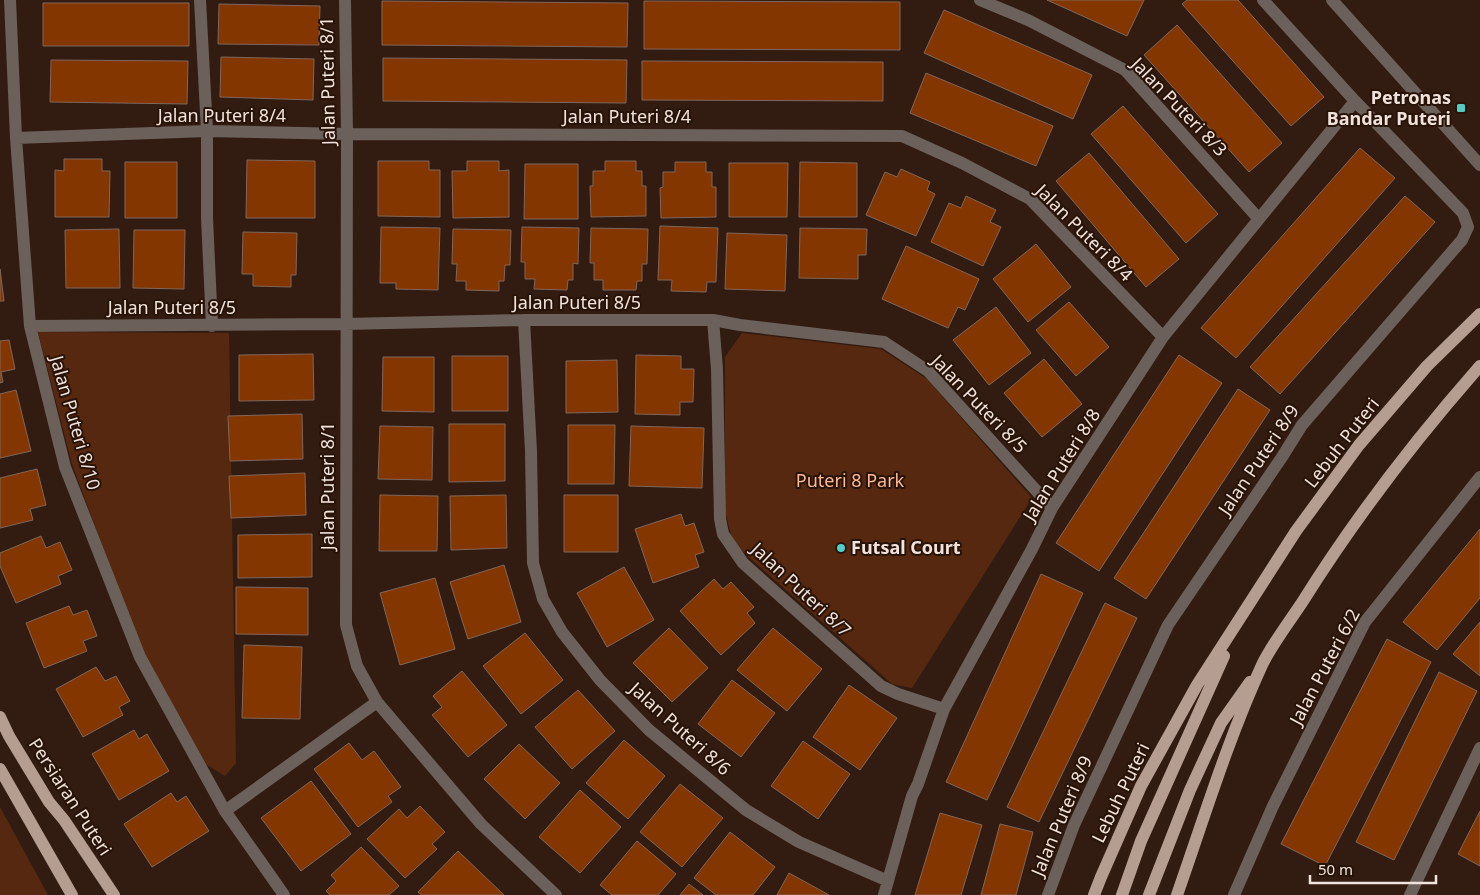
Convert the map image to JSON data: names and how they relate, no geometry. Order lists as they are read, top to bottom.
{
  "streets": {
    "main road": ["Lebuh Puteri", "Persiaran Puteri"],
    "street": [
      "Jalan Puteri 8/1",
      "Jalan Puteri 8/3",
      "Jalan Puteri 8/4",
      "Jalan Puteri 8/5",
      "Jalan Puteri 8/10",
      "Jalan Puteri 8/9",
      "Jalan Puteri 8/8",
      "Jalan Puteri 8/7",
      "Jalan Puteri 6/2",
      "Jalan Puteri 8/6"
    ]
  },
  "crossings": [
    ["Jalan Puteri 8/1", "Jalan Puteri 8/4"],
    ["Jalan Puteri 8/1", "Jalan Puteri 8/5"],
    ["Jalan Puteri 8/3", "Jalan Puteri 8/8"],
    ["Jalan Puteri 8/4", "Jalan Puteri 8/10"],
    ["Jalan Puteri 8/4", "Jalan Puteri 8/8"],
    ["Jalan Puteri 8/5", "Jalan Puteri 8/10"],
    ["Jalan Puteri 8/5", "Jalan Puteri 8/8"],
    ["Jalan Puteri 8/5", "Jalan Puteri 8/7"],
    ["Jalan Puteri 8/5", "Jalan Puteri 8/6"],
    ["Jalan Puteri 8/9", "Jalan Puteri 8/8"],
    ["Jalan Puteri 8/8", "Jalan Puteri 8/7"],
    ["Jalan Puteri 8/8", "Jalan Puteri 8/6"]
  ],
  "parks": ["Puteri 8 Park"],
  "places": {
    "transit": ["Petronas Bandar Puteri"],
    "other": ["Futsal Court"]
  },
  "scale_bar": "50 m"
}
